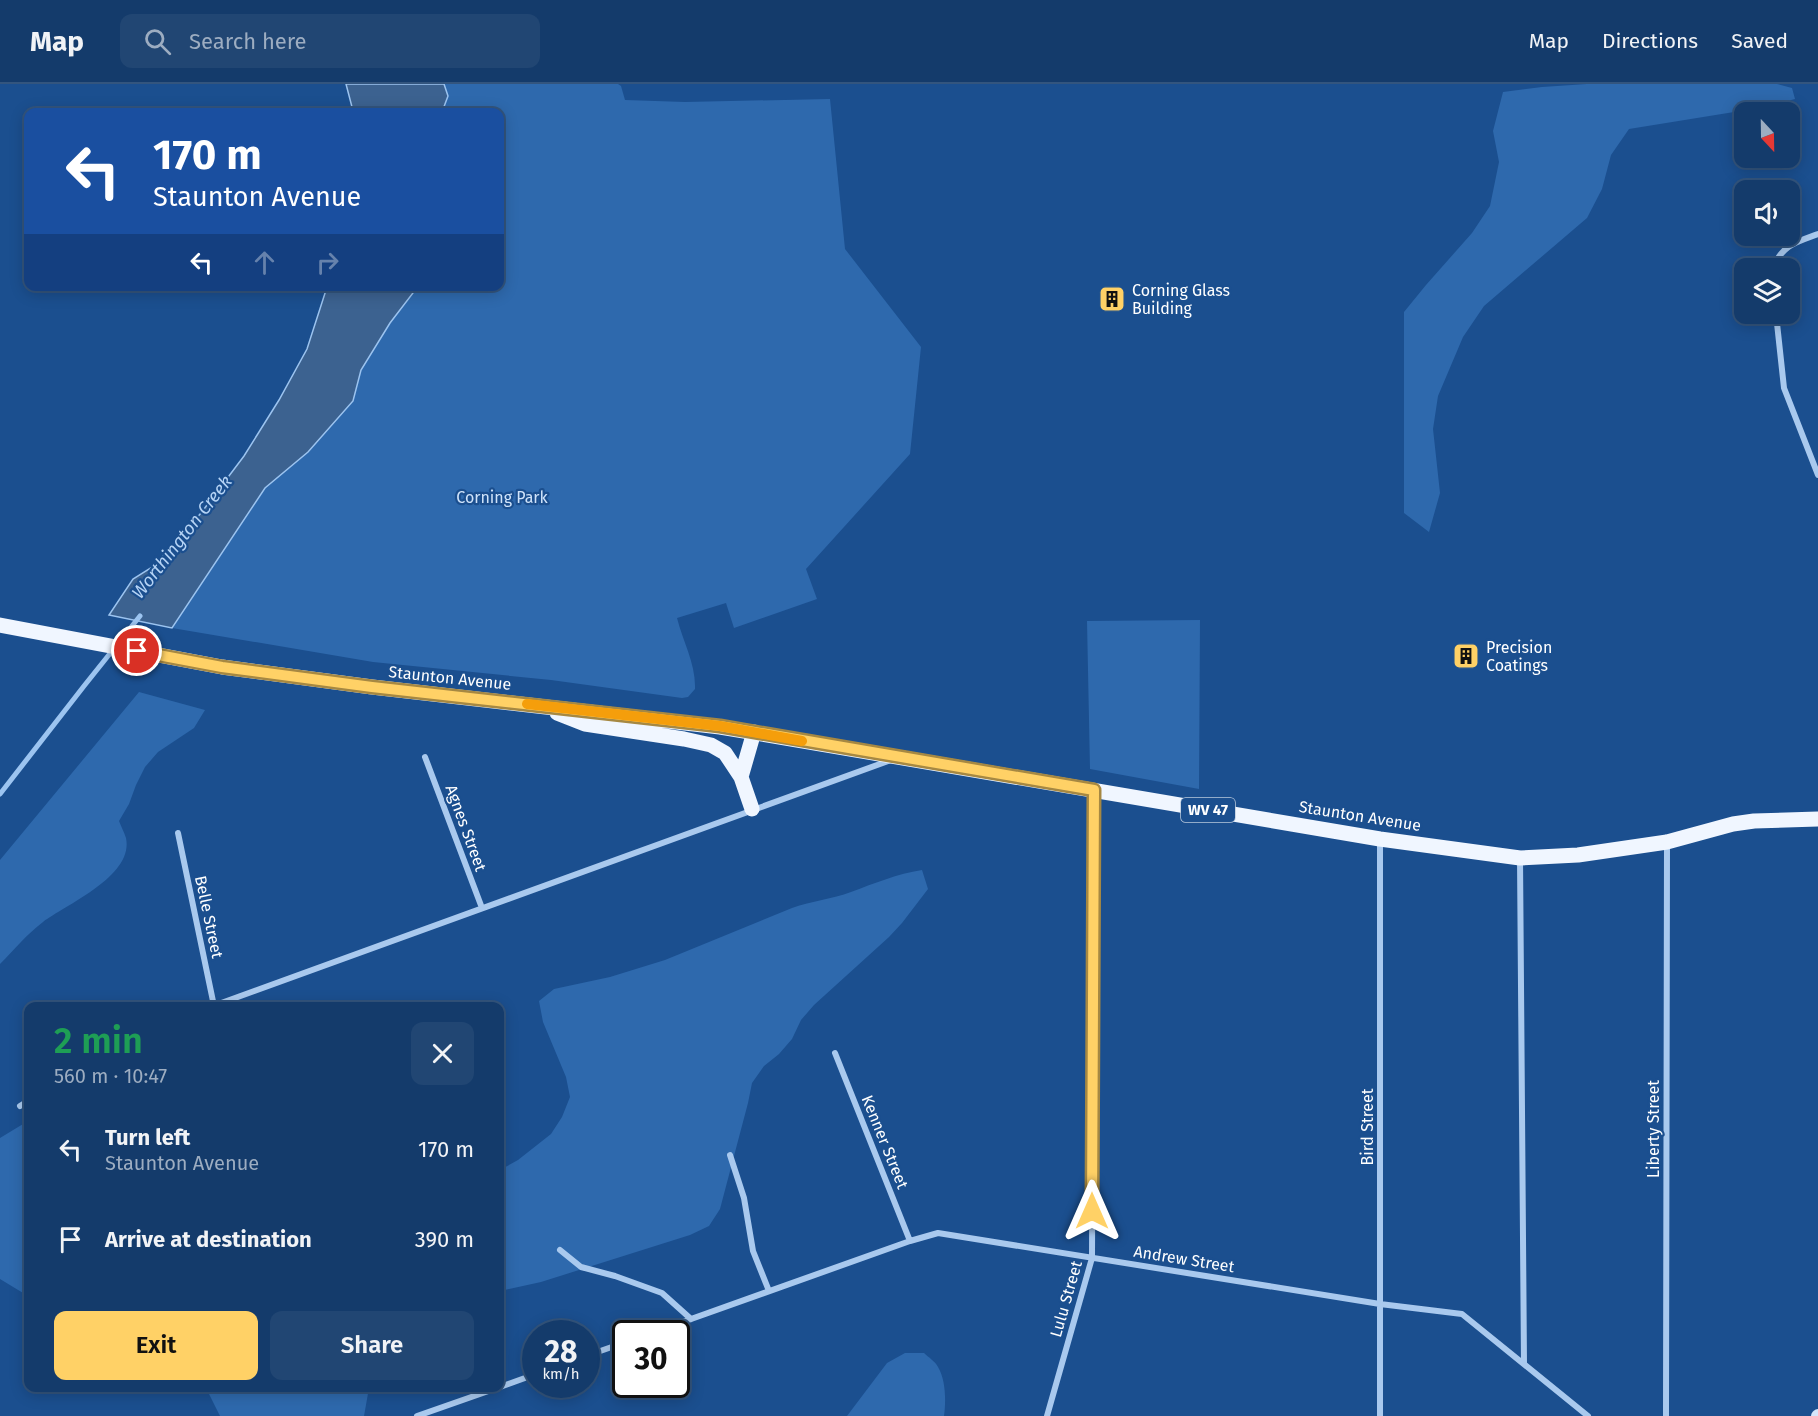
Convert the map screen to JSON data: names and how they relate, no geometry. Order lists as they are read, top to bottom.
{
  "streets": {
    "main road": ["Staunton Avenue", "WV 47"],
    "street": [
      "Agnes Street",
      "Belle Street",
      "Bird Street",
      "Liberty Street",
      "Kenner Street",
      "Andrew Street",
      "Lulu Street"
    ]
  },
  "crossings": [
    ["Staunton Avenue", "Agnes Street"],
    ["Staunton Avenue", "Bird Street"],
    ["Staunton Avenue", "Liberty Street"],
    ["Staunton Avenue", "Lulu Street"],
    ["Bird Street", "Andrew Street"],
    ["Kenner Street", "Andrew Street"],
    ["Andrew Street", "Lulu Street"]
  ],
  "water": ["Worthington Creek"],
  "parks": ["Corning Park"],
  "places": {
    "building": ["Corning Glass Building", "Precision Coatings"]
  },
  "north": "bottom",
  "page": {
    "header": "Map",
    "search": "Search here",
    "nav": ["Map", "Directions", "Saved"],
    "turn": ["170 m", "Staunton Avenue"],
    "heading": ["2 min", "560 m · 10:47"],
    "list": [
      {
        "name": "Turn left",
        "note": "Staunton Avenue",
        "value": "170 m"
      },
      {
        "name": "Arrive at destination",
        "value": "390 m"
      }
    ],
    "buttons": ["Exit", "Share"],
    "speed": "28 km/h",
    "limit": "30"
  }
}
